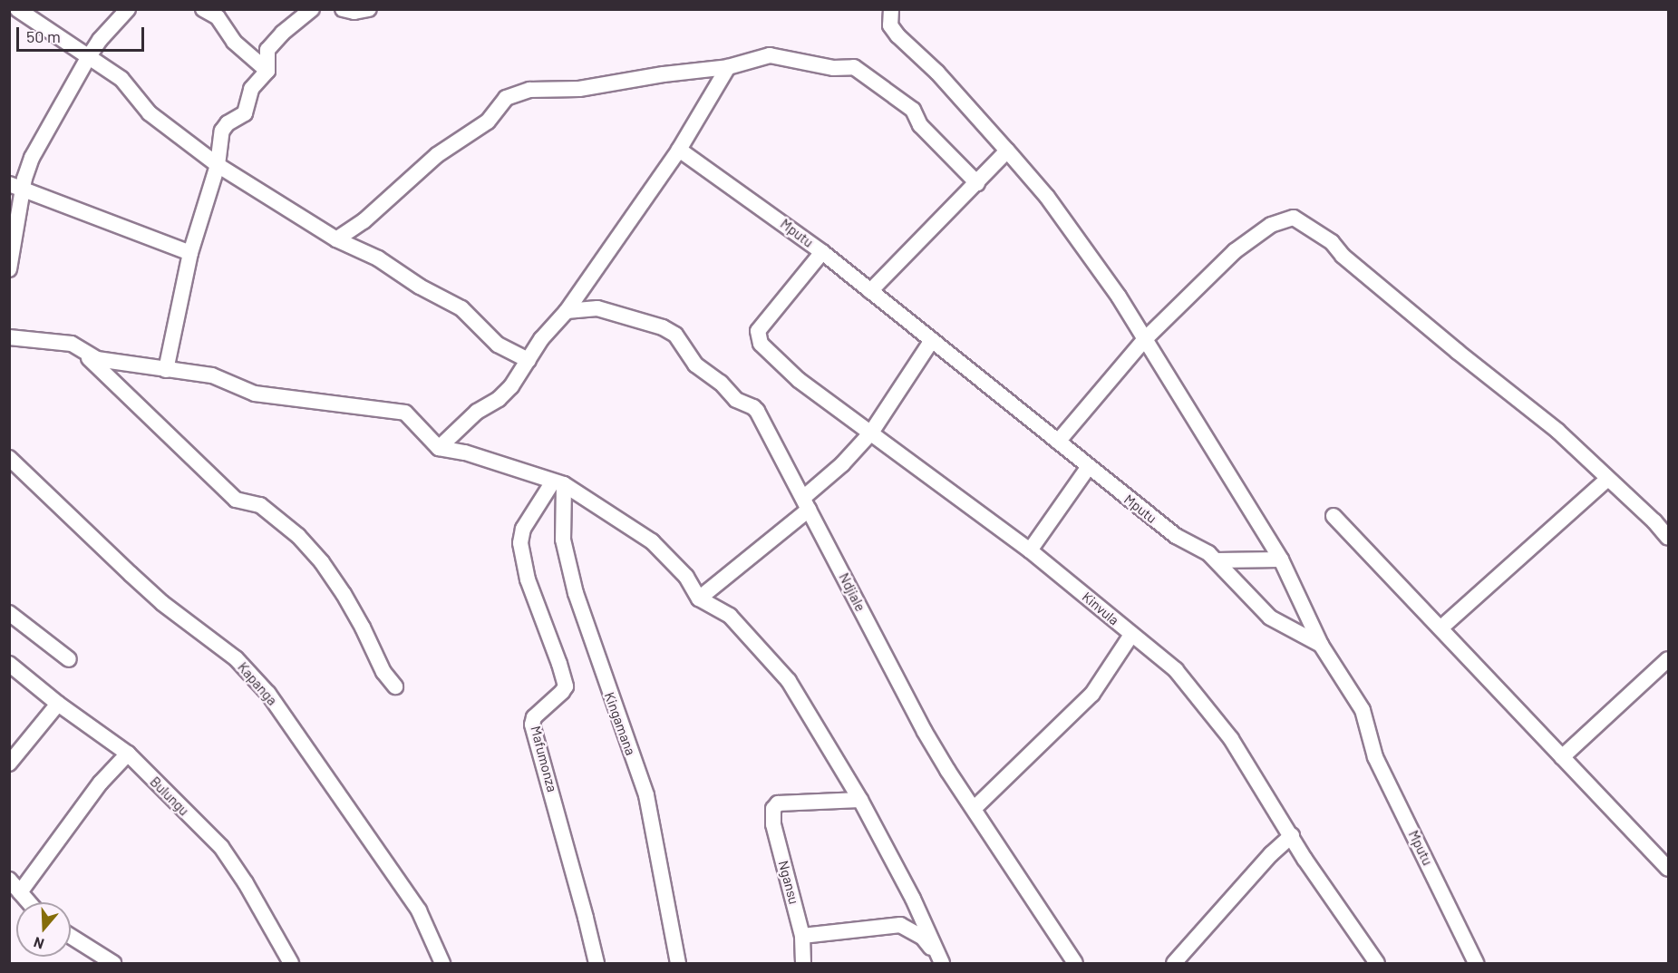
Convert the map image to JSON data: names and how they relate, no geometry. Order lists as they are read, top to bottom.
{
  "streets": {
    "street": [
      "Mputu",
      "Ndjiale",
      "Kinvula",
      "Kapanga",
      "Kingamana",
      "Mafumonza",
      "Bulungu",
      "Ngansu"
    ]
  },
  "crossings": [
    ["Mputu", "Kinvula"],
    ["Kingamana", "Mafumonza"]
  ],
  "scale_bar": "50 m",
  "north": "bottom"
}
